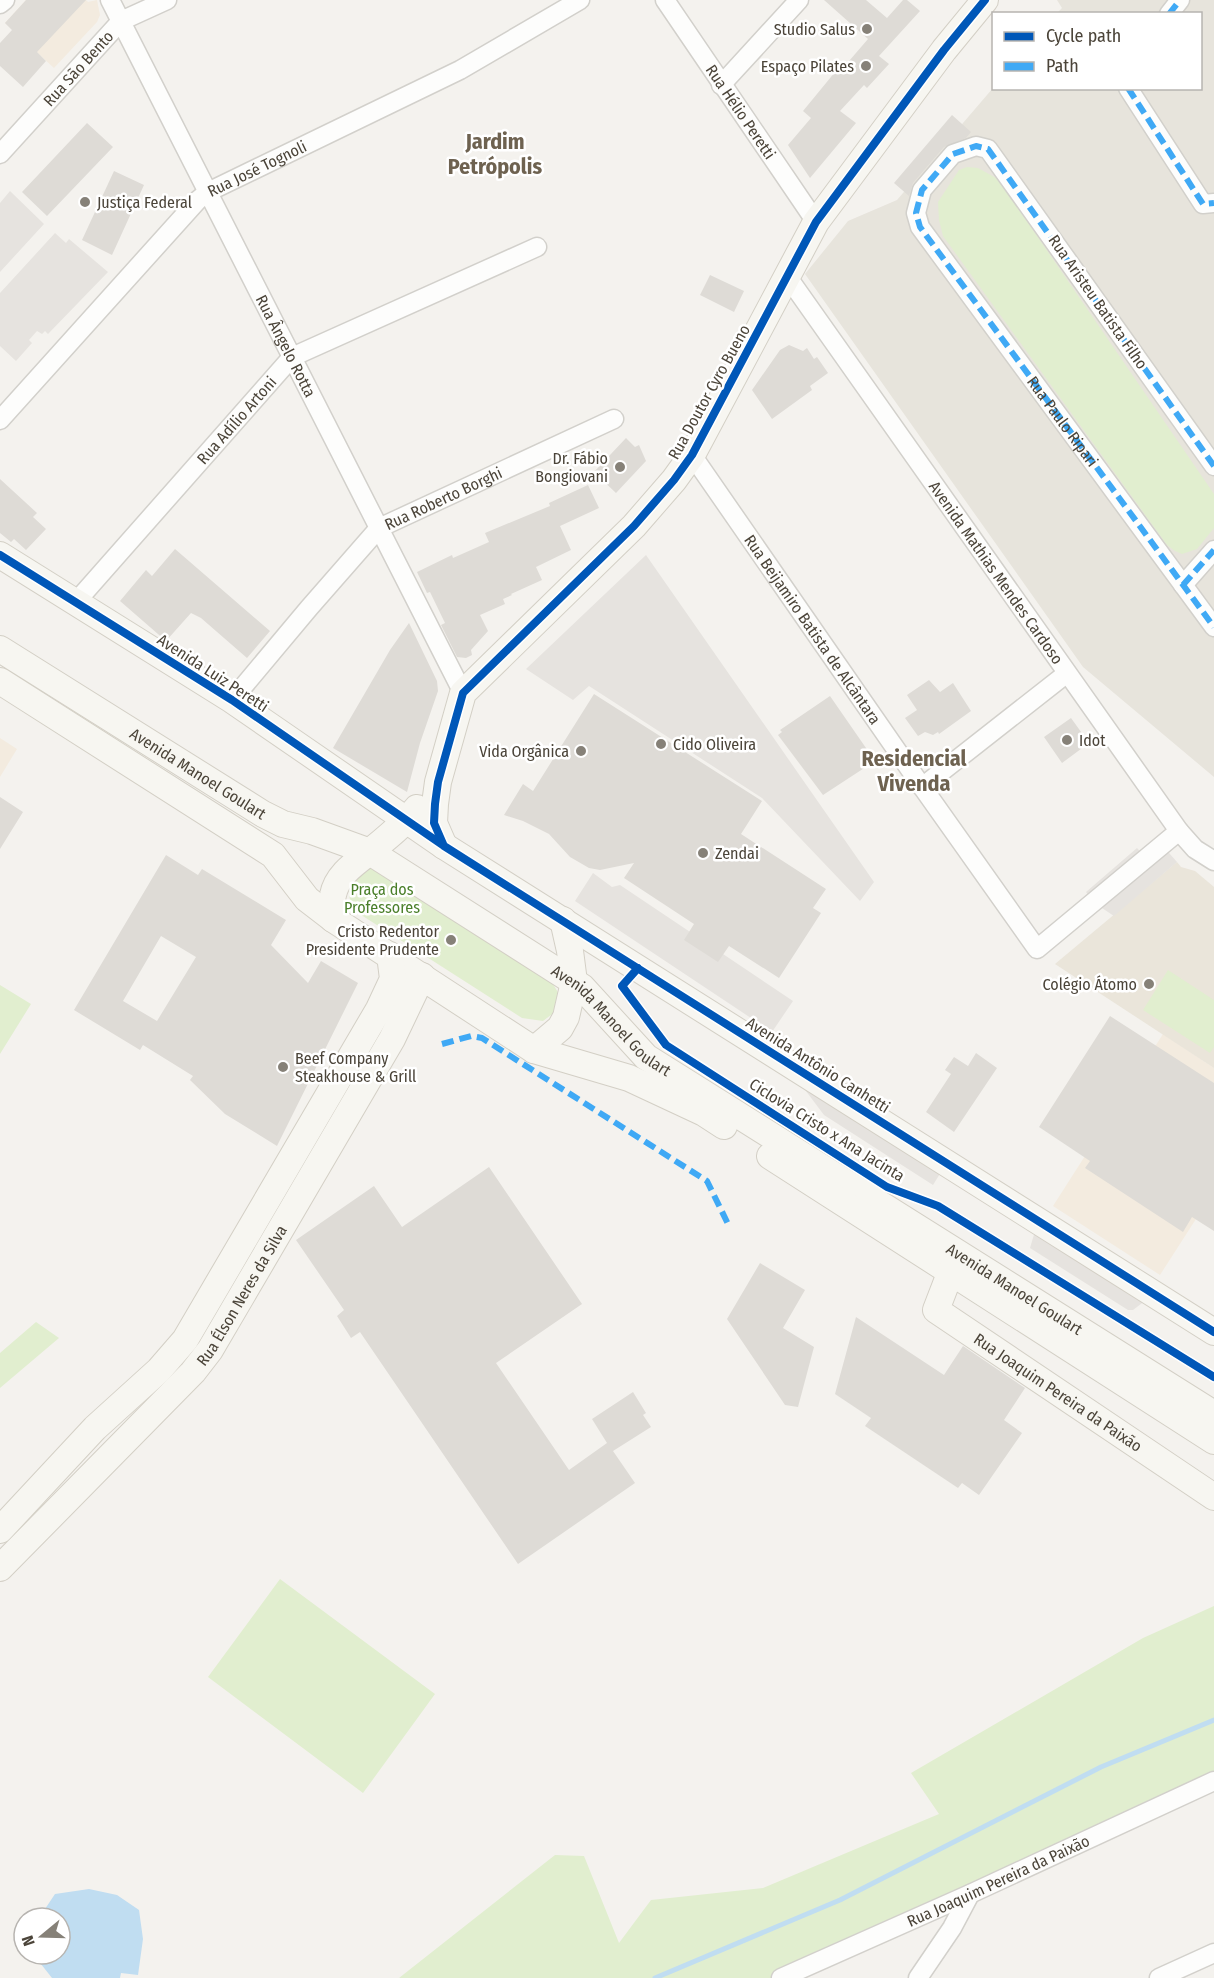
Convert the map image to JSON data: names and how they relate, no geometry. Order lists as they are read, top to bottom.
{
  "streets": {
    "street": [
      "Rua São Bento",
      "Rua Hélio Peretti",
      "Rua José Tognoli",
      "Rua Aristeu Batista Filho",
      "Rua Ângelo Rotta",
      "Rua Doutor Cyro Bueno",
      "Rua Adílio Artoni",
      "Rua Paulo Ripari",
      "Rua Roberto Borghi",
      "Avenida Mathias Mendes Cardoso",
      "Rua Beijamiro Batista de Alcântara",
      "Avenida Luiz Peretti",
      "Avenida Manoel Goulart",
      "Avenida Antônio Canhetti",
      "Rua Élson Neres da Silva",
      "Rua Joaquim Pereira da Paixão"
    ],
    "cycle path": ["Ciclovia Cristo x Ana Jacinta"]
  },
  "crossings": [
    ["Rua São Bento", "Rua Ângelo Rotta"],
    ["Rua Hélio Peretti", "Rua Doutor Cyro Bueno"],
    ["Rua José Tognoli", "Rua Ângelo Rotta"],
    ["Rua Aristeu Batista Filho", "Rua Paulo Ripari"],
    ["Rua Ângelo Rotta", "Rua Doutor Cyro Bueno"],
    ["Rua Ângelo Rotta", "Rua Adílio Artoni"],
    ["Rua Ângelo Rotta", "Rua Roberto Borghi"],
    ["Rua Doutor Cyro Bueno", "Avenida Mathias Mendes Cardoso"],
    ["Rua Doutor Cyro Bueno", "Rua Beijamiro Batista de Alcântara"],
    ["Rua Doutor Cyro Bueno", "Avenida Luiz Peretti"],
    ["Rua Doutor Cyro Bueno", "Avenida Manoel Goulart"],
    ["Rua Doutor Cyro Bueno", "Avenida Antônio Canhetti"],
    ["Rua Adílio Artoni", "Avenida Luiz Peretti"],
    ["Rua Roberto Borghi", "Avenida Luiz Peretti"],
    ["Avenida Mathias Mendes Cardoso", "Rua Beijamiro Batista de Alcântara"],
    ["Avenida Luiz Peretti", "Avenida Antônio Canhetti"],
    ["Avenida Manoel Goulart", "Rua Élson Neres da Silva"],
    ["Avenida Manoel Goulart", "Rua Joaquim Pereira da Paixão"]
  ],
  "districts": ["Jardim Petrópolis", "Residencial Vivenda"],
  "parks": ["Praça dos Professores"],
  "places": [
    "Studio Salus",
    "Espaço Pilates",
    "Justiça Federal",
    "Dr. Fábio Bongiovani",
    "Idot",
    "Cido Oliveira",
    "Vida Orgânica",
    "Zendai",
    "Cristo Redentor Presidente Prudente",
    "Colégio Átomo",
    "Beef Company Steakhouse & Grill"
  ],
  "legend": ["Cycle path", "Path"],
  "north": "left"
}
